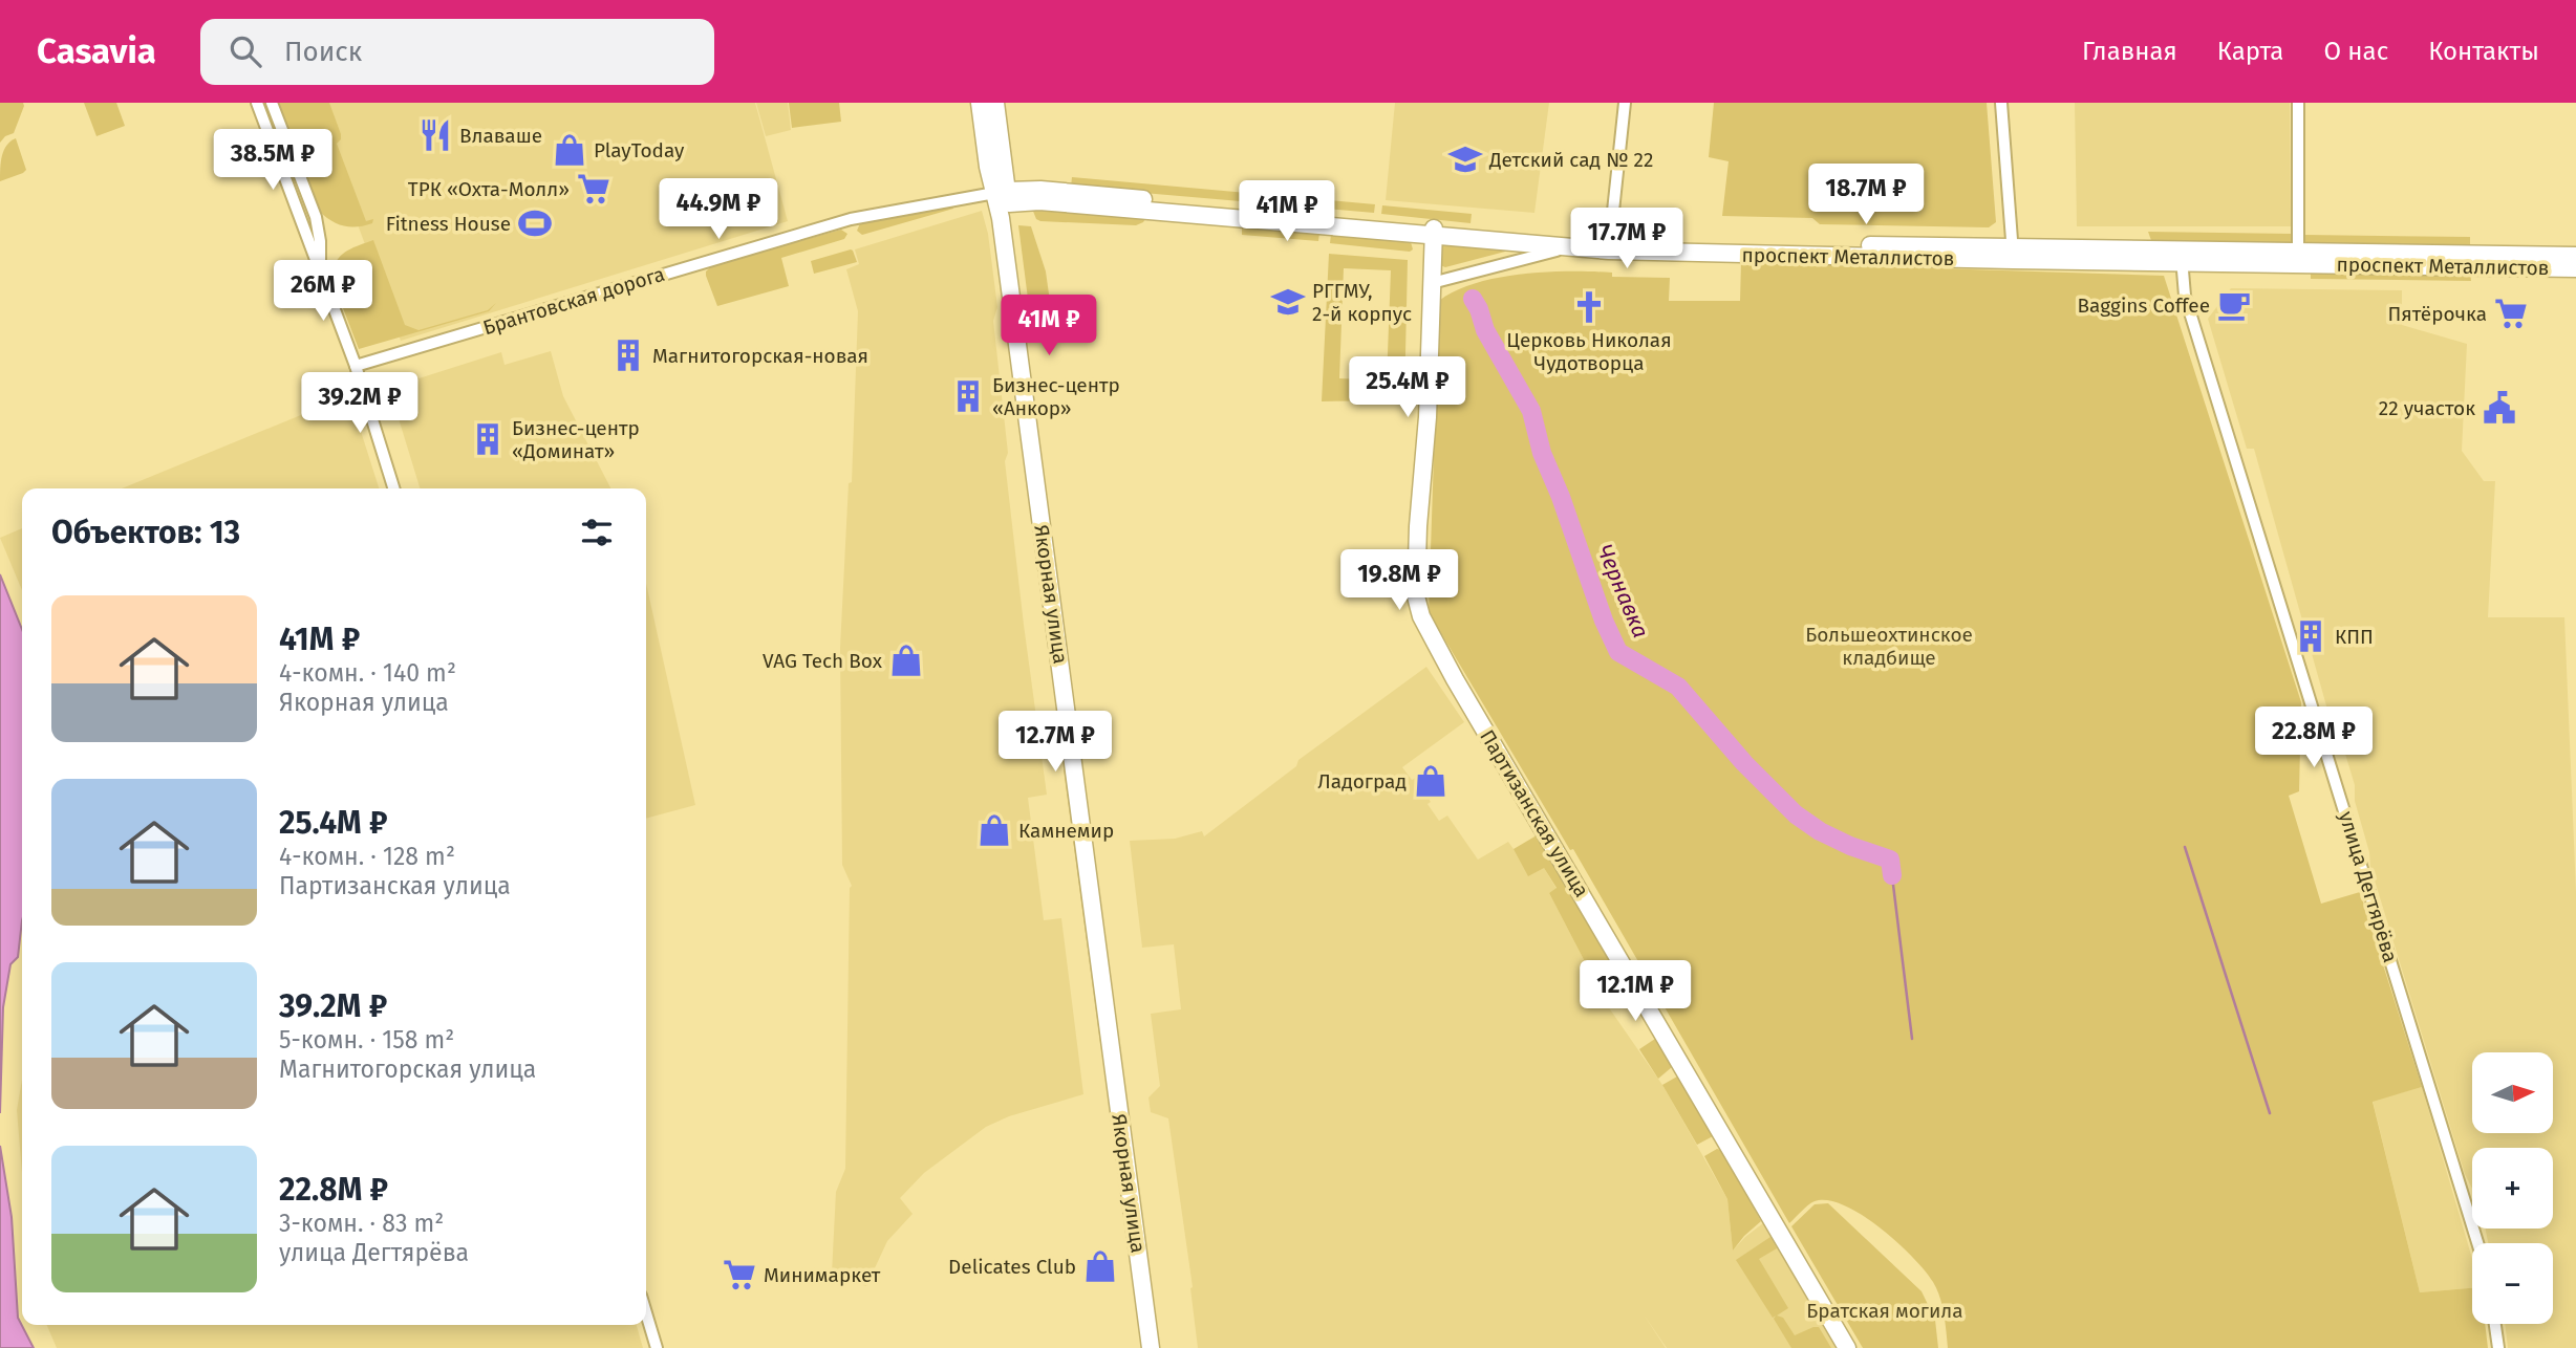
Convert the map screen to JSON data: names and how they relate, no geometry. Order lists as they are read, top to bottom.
{
  "streets": {
    "street": [
      "проспект Металлистов",
      "Брантовская дорога",
      "Якорная улица",
      "Партизанская улица",
      "улица Дегтярёва"
    ]
  },
  "crossings": [
    ["проспект Металлистов", "Брантовская дорога"],
    ["проспект Металлистов", "Якорная улица"],
    ["проспект Металлистов", "Партизанская улица"],
    ["проспект Металлистов", "улица Дегтярёва"],
    ["Брантовская дорога", "Якорная улица"]
  ],
  "water": ["Чернавка"],
  "parks": ["Большеохтинское кладбище", "Братская могила"],
  "places": {
    "restaurant": ["Влаваше"],
    "shop": [
      "PlayToday",
      "VAG Tech Box",
      "Ладоград",
      "Камнемир",
      "Delicates Club"
    ],
    "school or university": ["Детский сад № 22", "РГГМУ, 2-й корпус"],
    "supermarket": ["ТРК «Охта-Молл»", "Пятёрочка", "Минимаркет"],
    "sports": ["Fitness House"],
    "cafe": ["Baggins Coffee"],
    "church": ["Церковь Николая Чудотворца"],
    "building": [
      "Магнитогорская-новая",
      "Бизнес-центр «Анкор»",
      "Бизнес-центр «Доминат»",
      "КПП"
    ],
    "public building": ["22 участок"]
  },
  "north": "right",
  "page": {
    "header": "Casavia",
    "search": "Поиск",
    "nav": [
      "Главная",
      "Карта",
      "О нас",
      "Контакты"
    ],
    "price": [
      "38.5M ₽",
      "18.7M ₽",
      "44.9M ₽",
      "41M ₽",
      "17.7M ₽",
      "26M ₽",
      "41M ₽",
      "25.4M ₽",
      "39.2M ₽",
      "19.8M ₽",
      "22.8M ₽",
      "12.7M ₽",
      "12.1M ₽"
    ],
    "heading": "Объектов: 13",
    "list": [
      {
        "name": "41M ₽",
        "note": "4-комн. · 140 m² · Якорная улица"
      },
      {
        "name": "25.4M ₽",
        "note": "4-комн. · 128 m² · Партизанская улица"
      },
      {
        "name": "39.2M ₽",
        "note": "5-комн. · 158 m² · Магнитогорская улица"
      },
      {
        "name": "22.8M ₽",
        "note": "3-комн. · 83 m² · улица Дегтярёва"
      }
    ],
    "map_buttons": ["+", "−"]
  }
}
